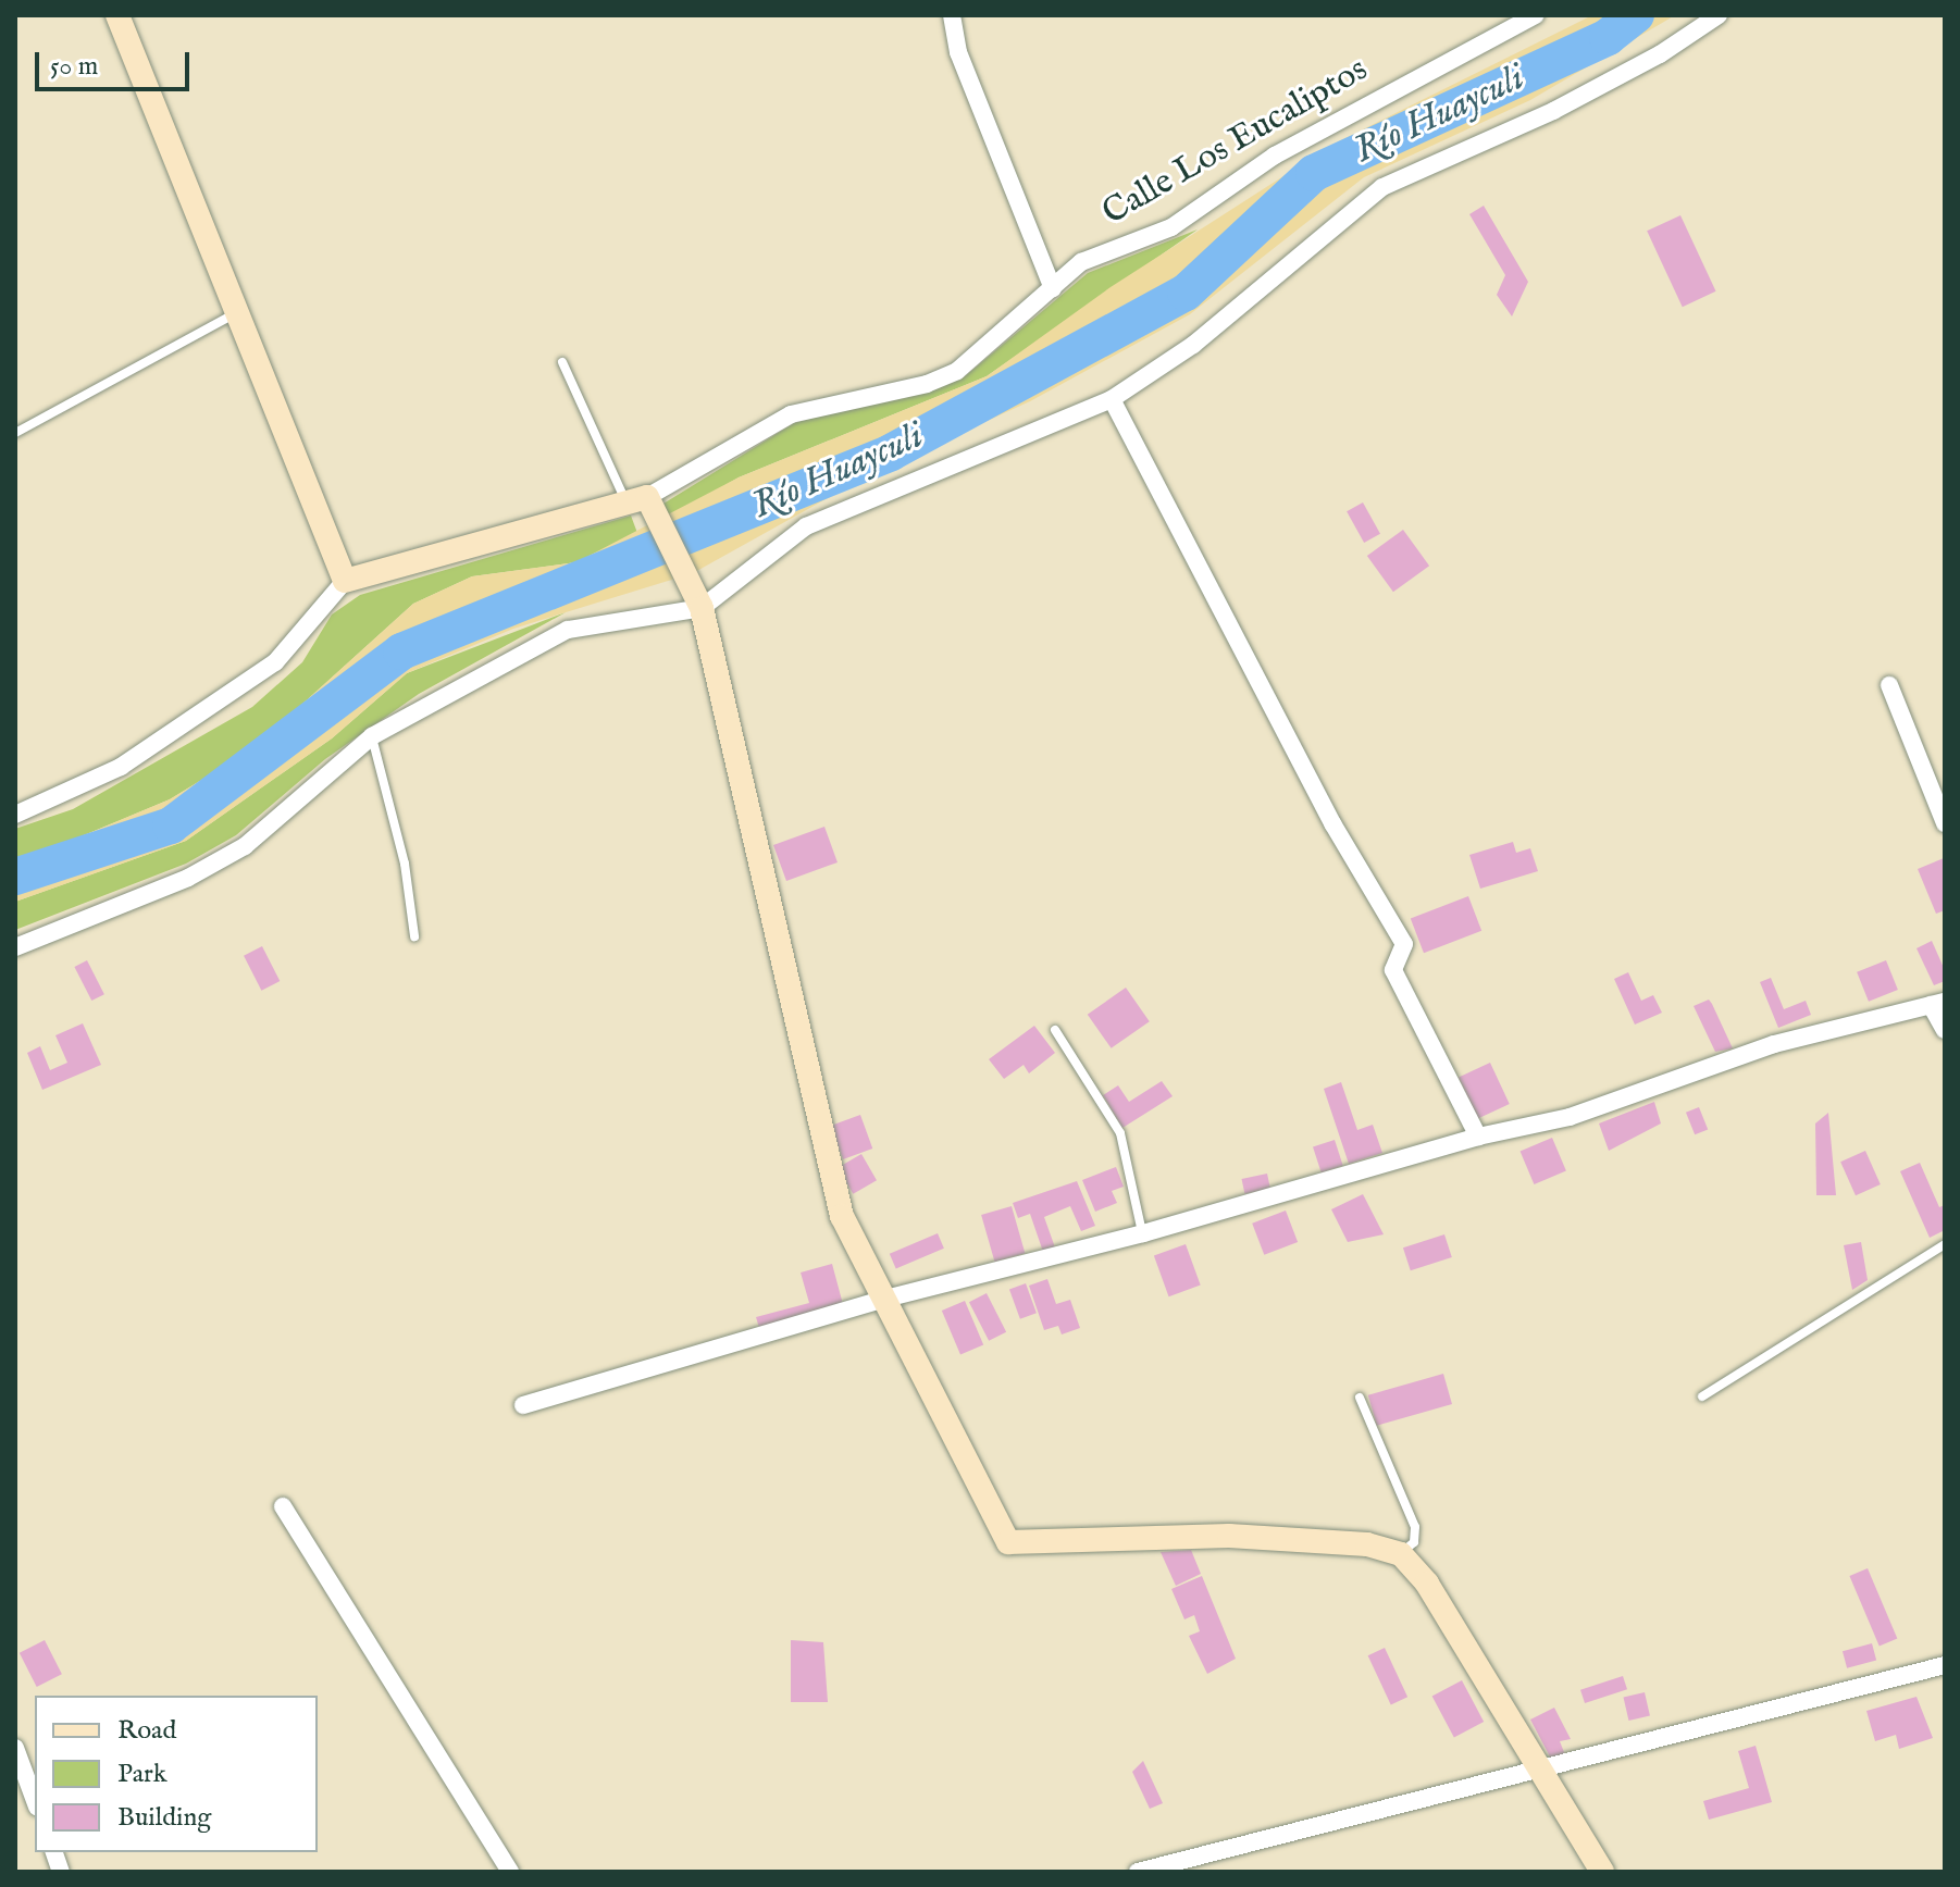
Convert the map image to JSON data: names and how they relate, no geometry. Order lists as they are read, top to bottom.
{
  "streets": {
    "street": ["Calle Los Eucaliptos"]
  },
  "water": ["Río Huayculi"],
  "legend": ["Road", "Park", "Building"],
  "scale_bar": "50 m"
}
